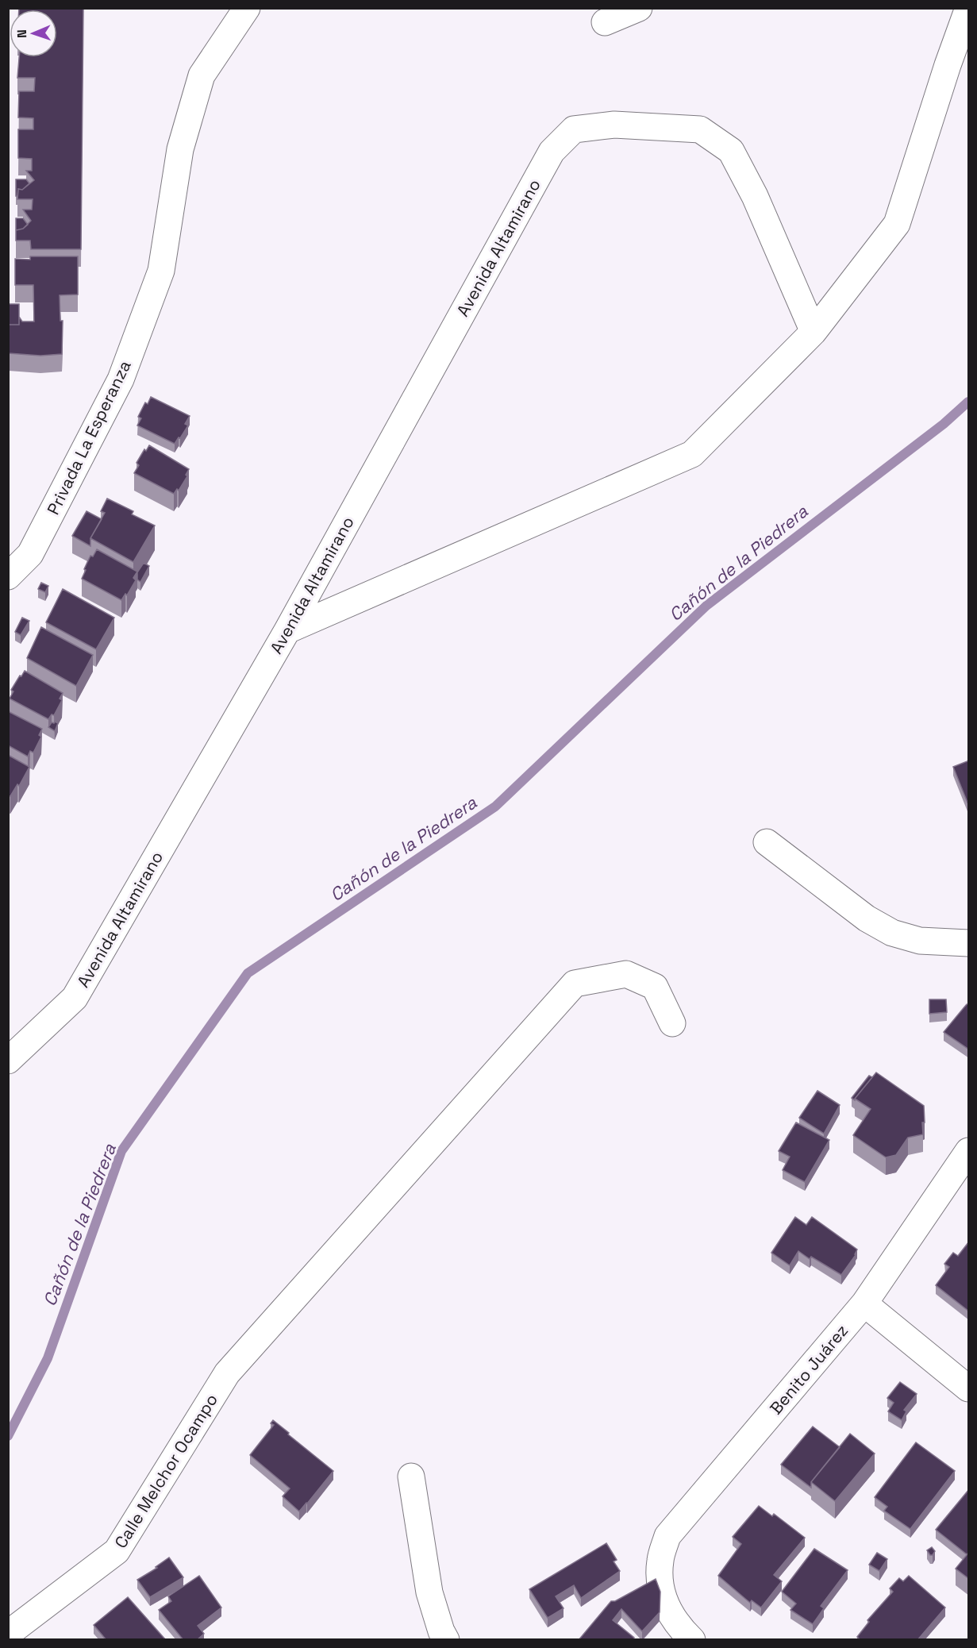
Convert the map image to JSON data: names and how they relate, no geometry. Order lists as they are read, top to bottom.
{
  "streets": {
    "street": [
      "Avenida Altamirano",
      "Privada La Esperanza",
      "Benito Juárez",
      "Calle Melchor Ocampo"
    ]
  },
  "water": ["Cañón de la Piedrera"],
  "north": "left"
}
